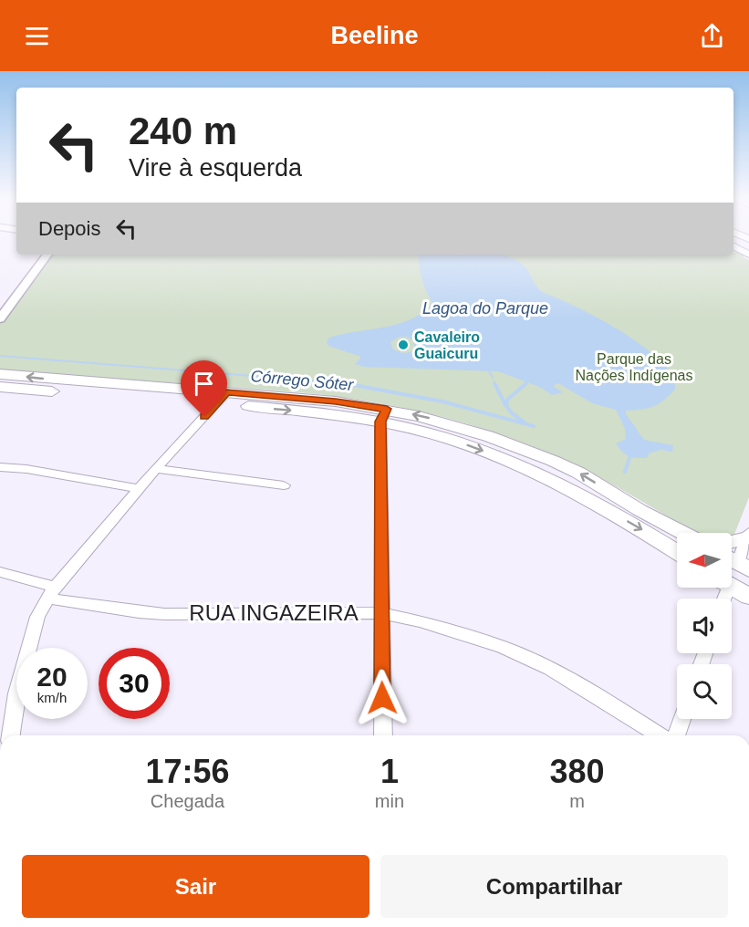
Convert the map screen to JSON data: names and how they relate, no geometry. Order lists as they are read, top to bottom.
{
  "streets": {
    "street": ["RUA INGAZEIRA"]
  },
  "water": ["Lagoa do Parque", "Córrego Sóter"],
  "parks": ["Parque das Nações Indígenas"],
  "places": ["Cavaleiro Guaicuru"],
  "north": "left",
  "page": {
    "header": "Beeline",
    "turn": ["240 m", "Vire à esquerda"],
    "then": "Depois",
    "speed": "20 km/h",
    "limit": "30",
    "eta": [
      "17:56",
      "Chegada",
      "1",
      "min",
      "380",
      "m"
    ],
    "buttons": ["Sair", "Compartilhar"]
  }
}
